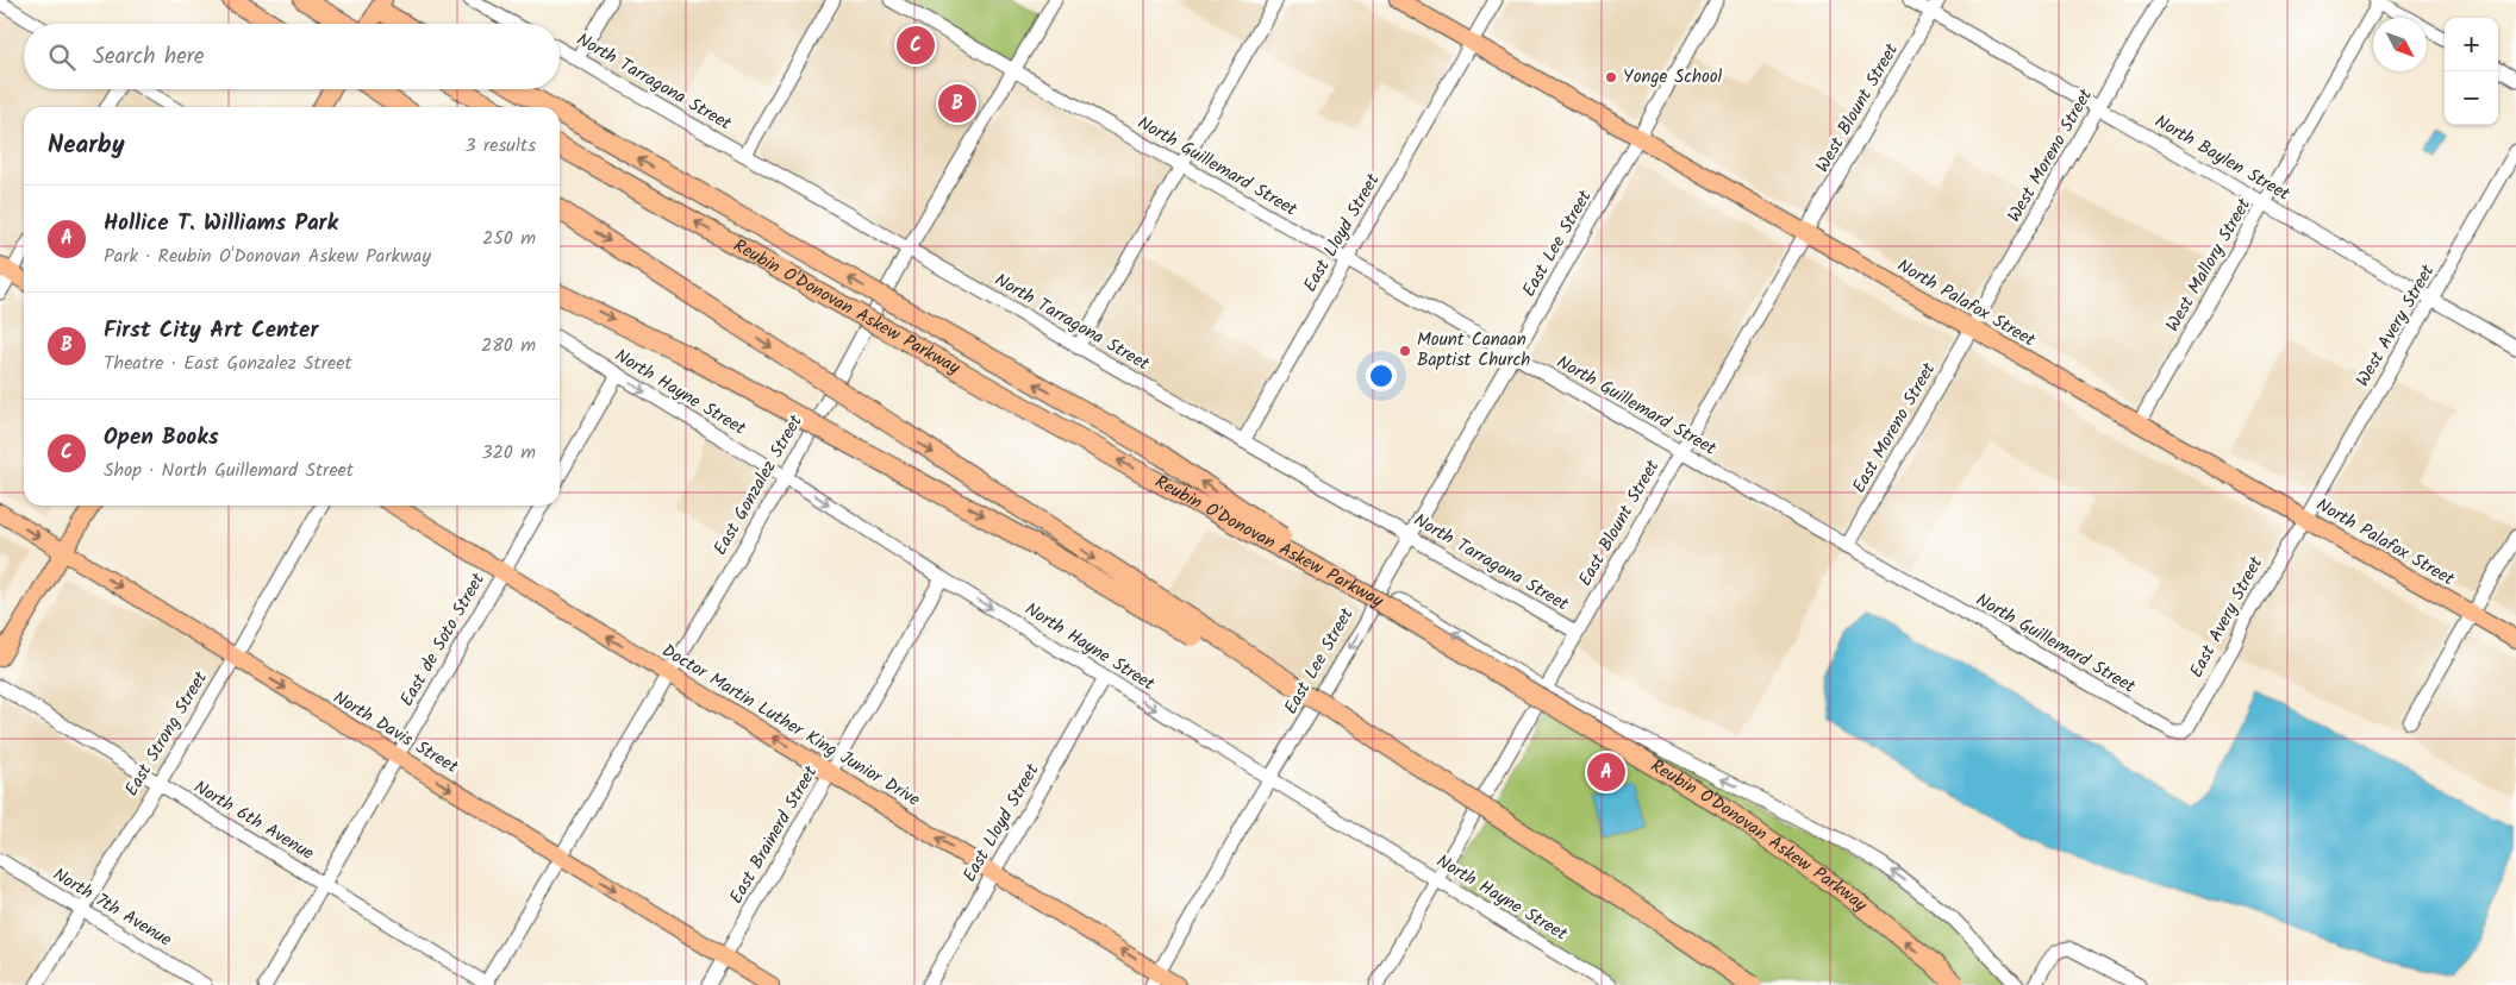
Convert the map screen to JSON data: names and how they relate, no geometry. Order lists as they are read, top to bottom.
{
  "streets": {
    "highway": ["Reubin O'Donovan Askew Parkway"],
    "main road": ["North Palafox Street", "Doctor Martin Luther King Junior Drive", "North Davis Street"],
    "street": [
      "North Tarragona Street",
      "West Blount Street",
      "West Moreno Street",
      "North Baylen Street",
      "North Guillemard Street",
      "East Lloyd Street",
      "East Lee Street",
      "West Mallory Street",
      "West Avery Street",
      "North Hayne Street",
      "East Moreno Street",
      "East Gonzalez Street",
      "East Blount Street",
      "East Avery Street",
      "East de Soto Street",
      "East Strong Street",
      "North 6th Avenue",
      "East Brainerd Street",
      "North 7th Avenue"
    ]
  },
  "crossings": [
    ["North Tarragona Street", "East Lloyd Street"],
    ["North Tarragona Street", "East Lee Street"],
    ["North Tarragona Street", "East Gonzalez Street"],
    ["North Tarragona Street", "East Blount Street"],
    ["West Blount Street", "North Baylen Street"],
    ["West Blount Street", "North Palafox Street"],
    ["West Blount Street", "East Blount Street"],
    ["West Moreno Street", "North Baylen Street"],
    ["West Moreno Street", "North Palafox Street"],
    ["West Moreno Street", "East Moreno Street"],
    ["North Baylen Street", "West Mallory Street"],
    ["North Baylen Street", "West Avery Street"],
    ["North Guillemard Street", "East Lloyd Street"],
    ["North Guillemard Street", "East Lee Street"],
    ["North Guillemard Street", "East Moreno Street"],
    ["North Guillemard Street", "East Gonzalez Street"],
    ["North Guillemard Street", "East Blount Street"],
    ["North Guillemard Street", "East Avery Street"],
    ["East Lloyd Street", "North Palafox Street"],
    ["East Lloyd Street", "North Hayne Street"],
    ["East Lloyd Street", "Doctor Martin Luther King Junior Drive"],
    ["East Lee Street", "North Palafox Street"],
    ["East Lee Street", "North Hayne Street"],
    ["East Lee Street", "Doctor Martin Luther King Junior Drive"],
    ["West Mallory Street", "North Palafox Street"],
    ["North Palafox Street", "West Avery Street"],
    ["North Palafox Street", "East Moreno Street"],
    ["North Palafox Street", "East Blount Street"],
    ["North Palafox Street", "East Avery Street"],
    ["West Avery Street", "East Avery Street"],
    ["North Hayne Street", "East Gonzalez Street"],
    ["North Hayne Street", "East Blount Street"],
    ["North Hayne Street", "East Brainerd Street"],
    ["East Gonzalez Street", "Doctor Martin Luther King Junior Drive"],
    ["East Gonzalez Street", "North Davis Street"],
    ["East Gonzalez Street", "North 6th Avenue"],
    ["East de Soto Street", "Doctor Martin Luther King Junior Drive"],
    ["East de Soto Street", "North Davis Street"],
    ["East de Soto Street", "North 6th Avenue"],
    ["Doctor Martin Luther King Junior Drive", "East Brainerd Street"],
    ["North Davis Street", "East Strong Street"],
    ["North Davis Street", "East Brainerd Street"],
    ["East Strong Street", "North 6th Avenue"],
    ["East Strong Street", "North 7th Avenue"]
  ],
  "one_way": ["North Hayne Street", "Doctor Martin Luther King Junior Drive", "North Davis Street"],
  "places": ["Yonge School", "Mount Canaan Baptist Church"],
  "north": "bottom right",
  "page": {
    "map_buttons": ["+", "−"],
    "pins": ["C", "B", "A"],
    "search": "Search here",
    "heading": ["Nearby", "3 results"],
    "list": [
      {
        "mark": "A",
        "name": "Hollice T. Williams Park",
        "note": "Park · Reubin O'Donovan Askew Parkway",
        "value": "250 m"
      },
      {
        "mark": "B",
        "name": "First City Art Center",
        "note": "Theatre · East Gonzalez Street",
        "value": "280 m"
      },
      {
        "mark": "C",
        "name": "Open Books",
        "note": "Shop · North Guillemard Street",
        "value": "320 m"
      }
    ]
  }
}
